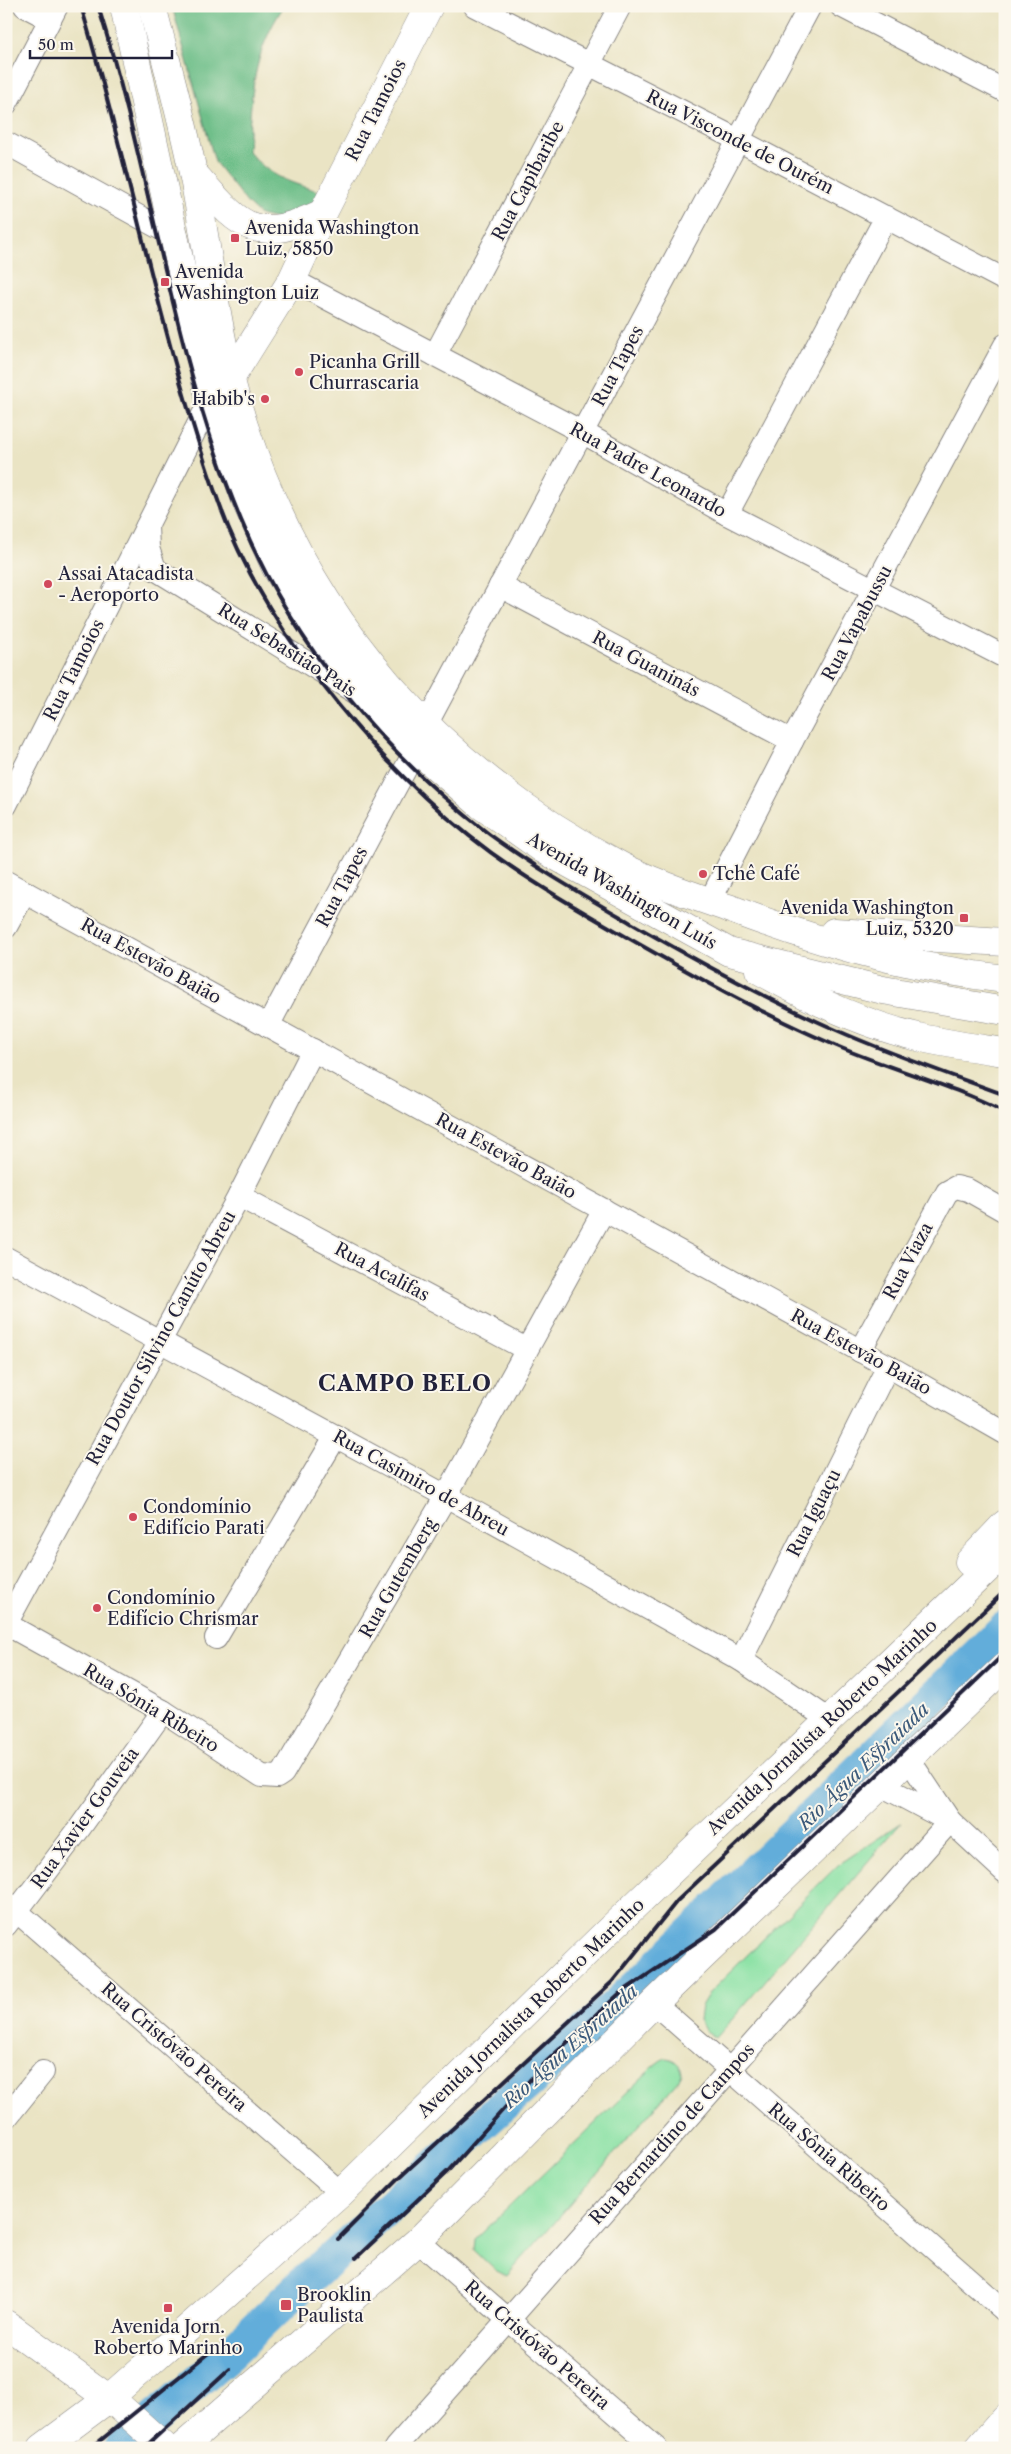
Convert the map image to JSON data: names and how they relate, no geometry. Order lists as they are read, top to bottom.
{
  "streets": {
    "main road": ["Rua Tamoios", "Avenida Washington Luís", "Avenida Jornalista Roberto Marinho"],
    "street": [
      "Rua Visconde de Ourém",
      "Rua Capibaribe",
      "Rua Tapes",
      "Rua Padre Leonardo",
      "Rua Vapabussu",
      "Rua Sebastião Pais",
      "Rua Guaninás",
      "Rua Estevão Baião",
      "Rua Viaza",
      "Rua Acalifas",
      "Rua Doutor Silvino Canúto Abreu",
      "Rua Casimiro de Abreu",
      "Rua Iguaçu",
      "Rua Gutemberg",
      "Rua Sônia Ribeiro",
      "Rua Xavier Gouveia",
      "Rua Cristóvão Pereira",
      "Rua Bernardino de Campos"
    ]
  },
  "crossings": [
    ["Rua Tamoios", "Rua Padre Leonardo"],
    ["Rua Tamoios", "Avenida Washington Luís"],
    ["Rua Visconde de Ourém", "Rua Capibaribe"],
    ["Rua Visconde de Ourém", "Rua Tapes"],
    ["Rua Capibaribe", "Rua Padre Leonardo"],
    ["Rua Tapes", "Rua Padre Leonardo"],
    ["Rua Tapes", "Rua Guaninás"],
    ["Rua Tapes", "Avenida Washington Luís"],
    ["Rua Tapes", "Rua Estevão Baião"],
    ["Rua Padre Leonardo", "Rua Vapabussu"],
    ["Rua Vapabussu", "Rua Guaninás"],
    ["Rua Vapabussu", "Avenida Washington Luís"],
    ["Rua Sebastião Pais", "Avenida Washington Luís"],
    ["Rua Estevão Baião", "Rua Viaza"],
    ["Rua Estevão Baião", "Rua Doutor Silvino Canúto Abreu"],
    ["Rua Estevão Baião", "Rua Iguaçu"],
    ["Rua Estevão Baião", "Rua Gutemberg"],
    ["Rua Acalifas", "Rua Doutor Silvino Canúto Abreu"],
    ["Rua Acalifas", "Rua Gutemberg"],
    ["Rua Doutor Silvino Canúto Abreu", "Rua Casimiro de Abreu"],
    ["Rua Doutor Silvino Canúto Abreu", "Rua Sônia Ribeiro"],
    ["Rua Casimiro de Abreu", "Rua Iguaçu"],
    ["Rua Casimiro de Abreu", "Rua Gutemberg"],
    ["Rua Casimiro de Abreu", "Avenida Jornalista Roberto Marinho"],
    ["Rua Gutemberg", "Rua Sônia Ribeiro"],
    ["Rua Sônia Ribeiro", "Rua Xavier Gouveia"],
    ["Rua Sônia Ribeiro", "Rua Bernardino de Campos"],
    ["Avenida Jornalista Roberto Marinho", "Rua Cristóvão Pereira"],
    ["Rua Xavier Gouveia", "Rua Cristóvão Pereira"],
    ["Rua Cristóvão Pereira", "Rua Bernardino de Campos"]
  ],
  "districts": ["CAMPO BELO"],
  "water": ["Rio Água Espraiada"],
  "places": {
    "transit": [
      "Avenida Washington Luiz, 5850",
      "Avenida Washington Luiz",
      "Avenida Washington Luiz, 5320",
      "Brooklin Paulista",
      "Avenida Jorn. Roberto Marinho"
    ],
    "other": [
      "Picanha Grill Churrascaria",
      "Habib's",
      "Assai Atacadista - Aeroporto",
      "Tchê Café",
      "Condomínio Edifício Parati",
      "Condomínio Edifício Chrismar"
    ]
  },
  "scale_bar": "50 m"
}
